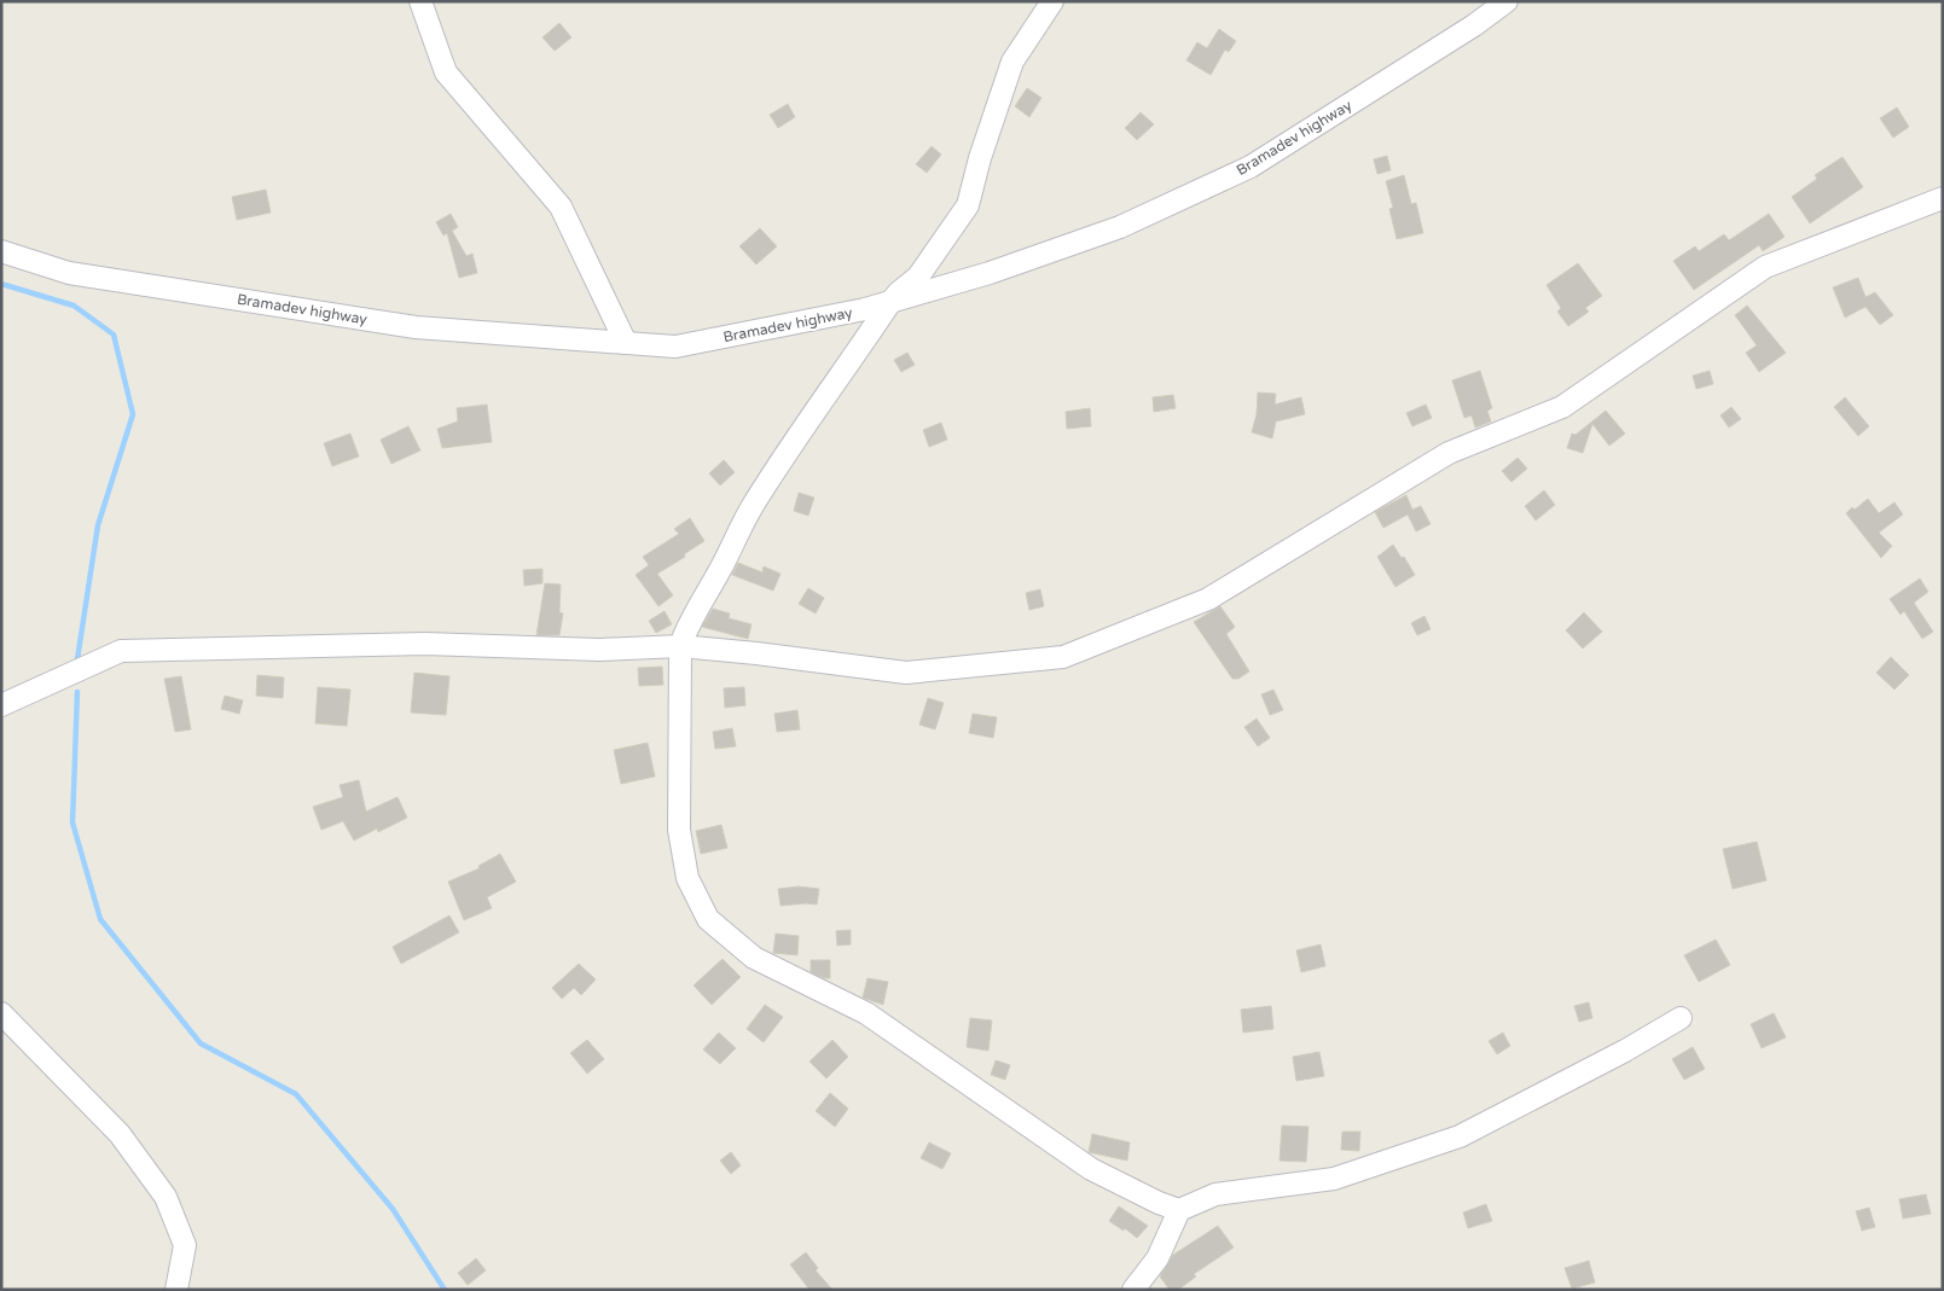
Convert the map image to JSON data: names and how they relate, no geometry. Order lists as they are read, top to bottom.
{
  "streets": {
    "street": ["Bramadev highway"]
  }
}
